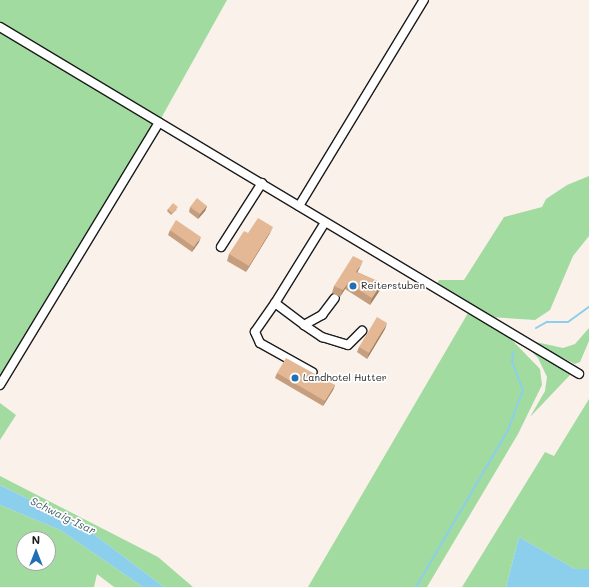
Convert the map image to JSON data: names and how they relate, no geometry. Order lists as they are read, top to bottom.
{
  "water": ["Schwaig-Isar"],
  "places": ["Reiterstuben", "Landhotel Hutter"],
  "north": "top"
}
